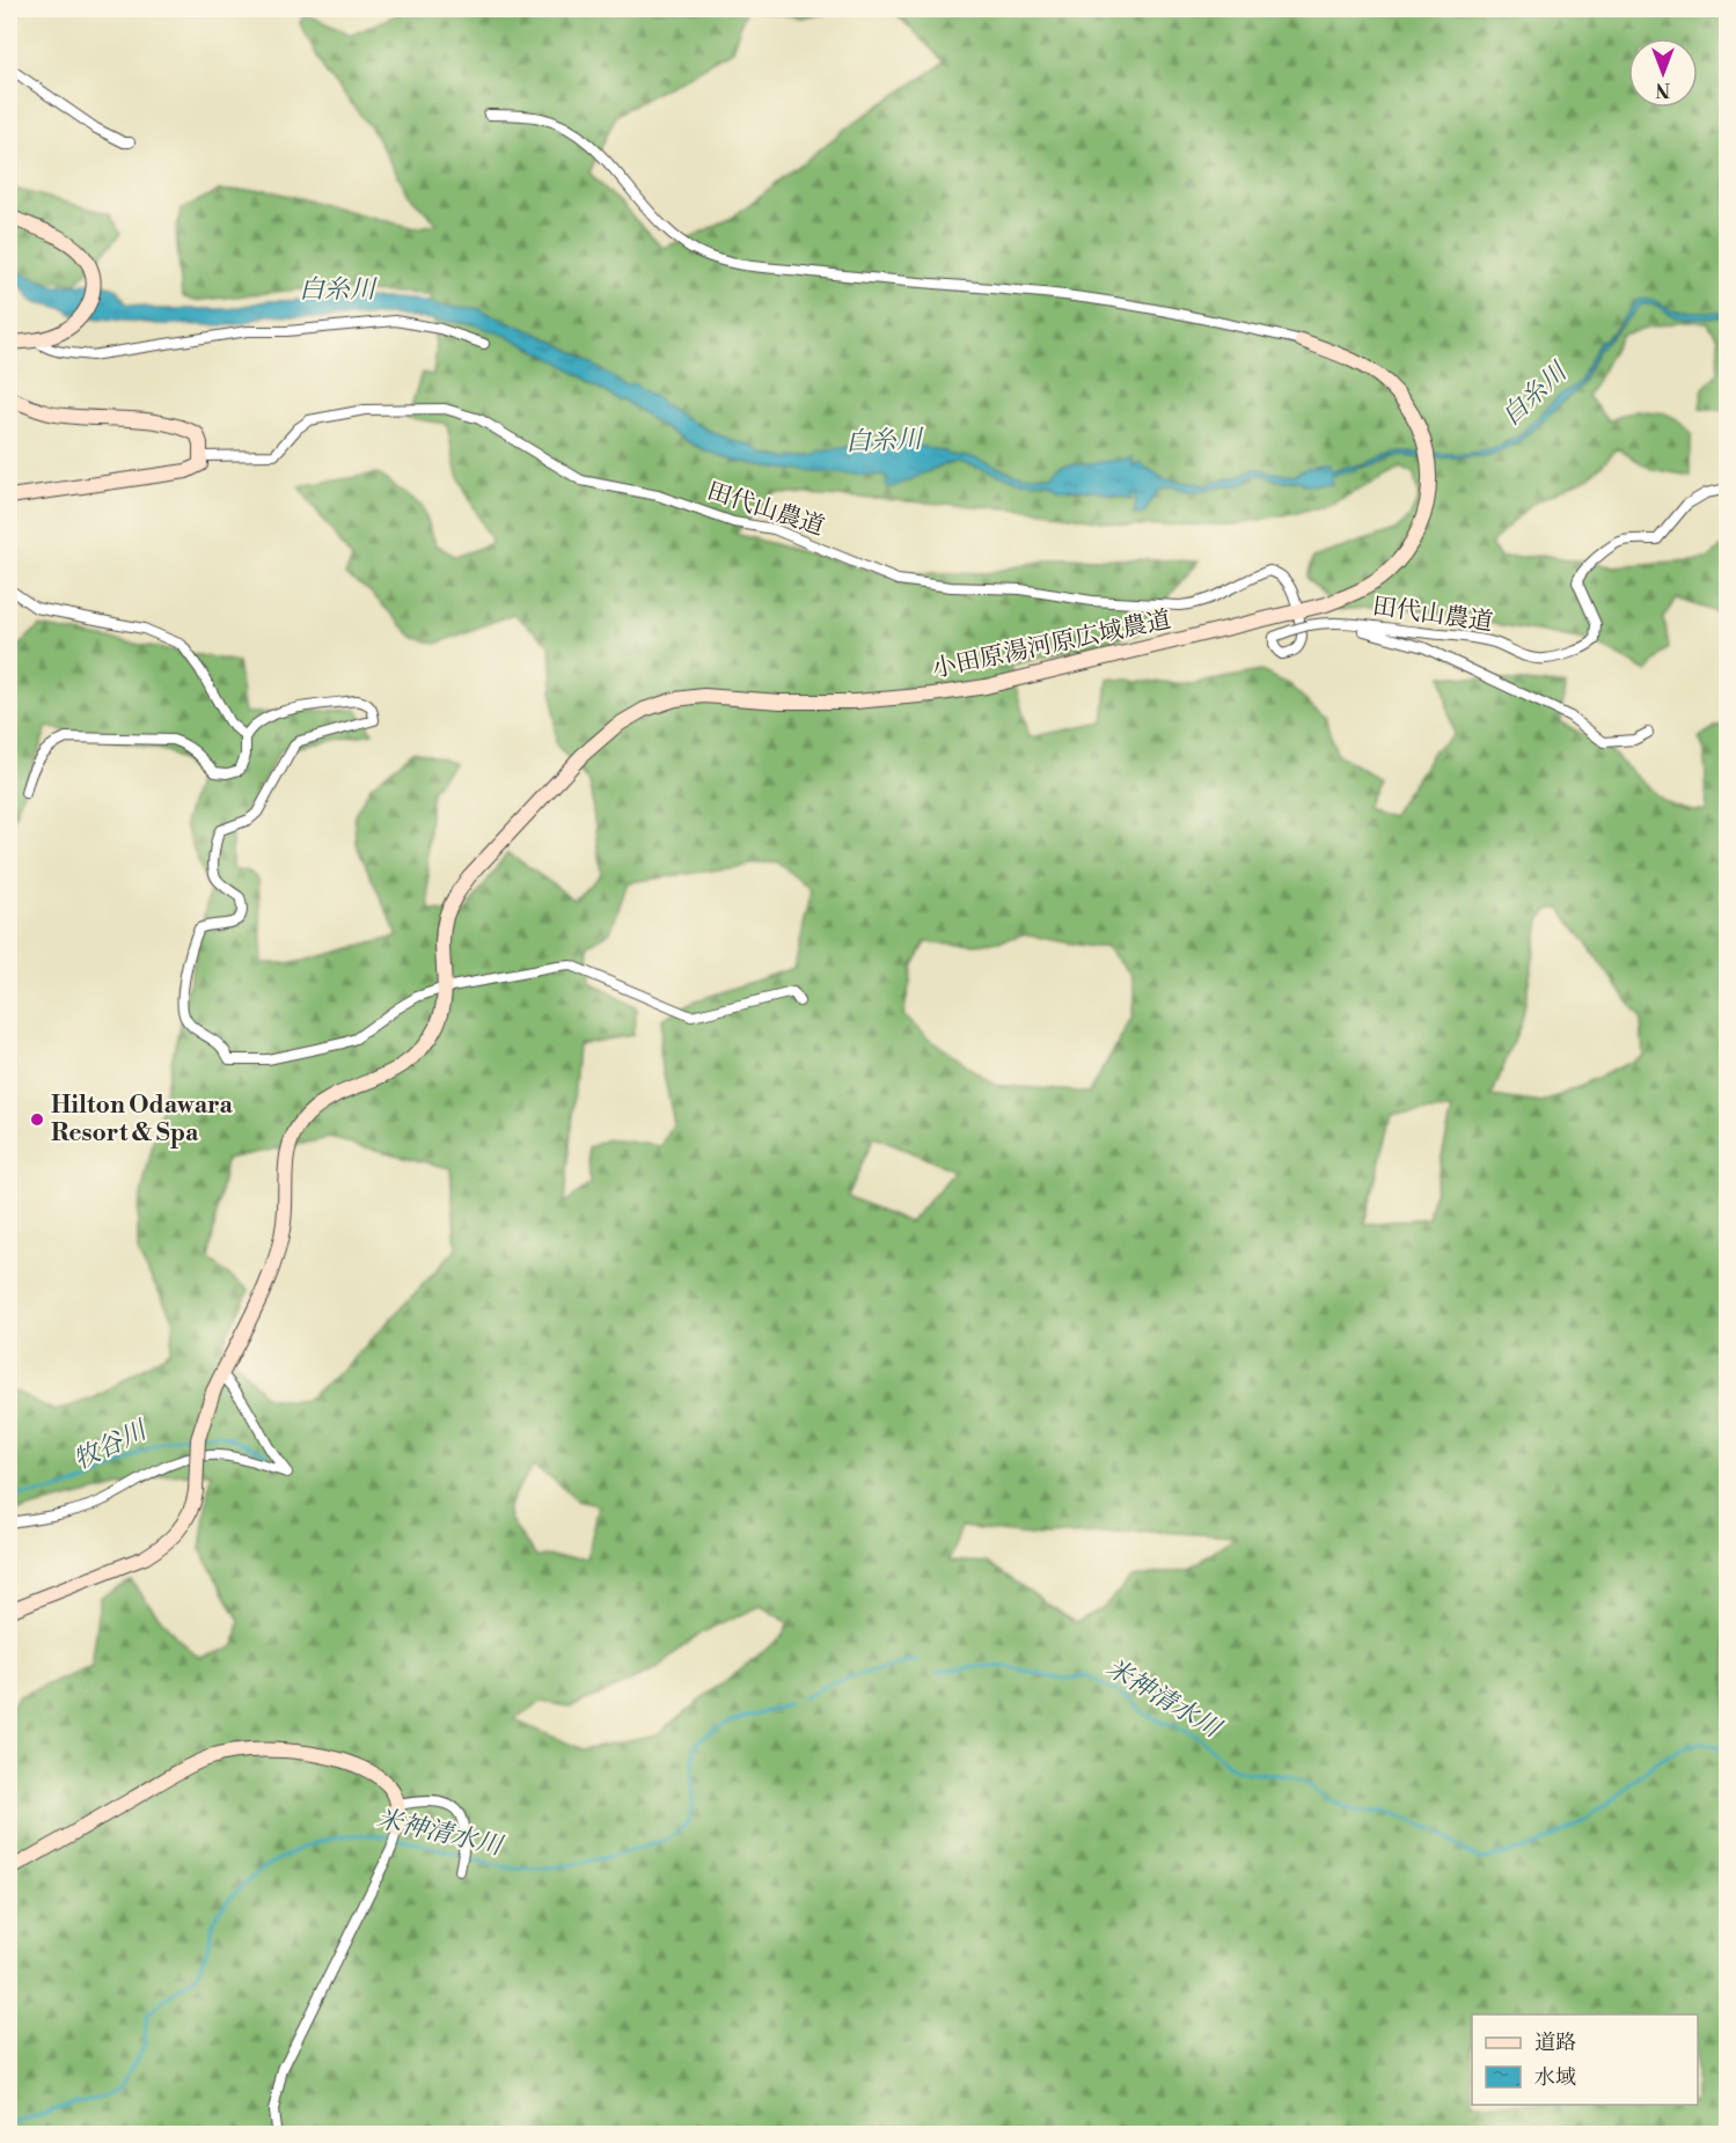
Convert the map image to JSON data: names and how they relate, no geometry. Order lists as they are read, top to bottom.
{
  "streets": {
    "street": ["田代山農道", "小田原湯河原広域農道"]
  },
  "crossings": [
    ["田代山農道", "小田原湯河原広域農道"]
  ],
  "water": ["白糸川", "牧谷川", "米神清水川"],
  "places": ["Hilton Odawara Resort & Spa"],
  "legend": ["道路", "水域"],
  "north": "bottom"
}
